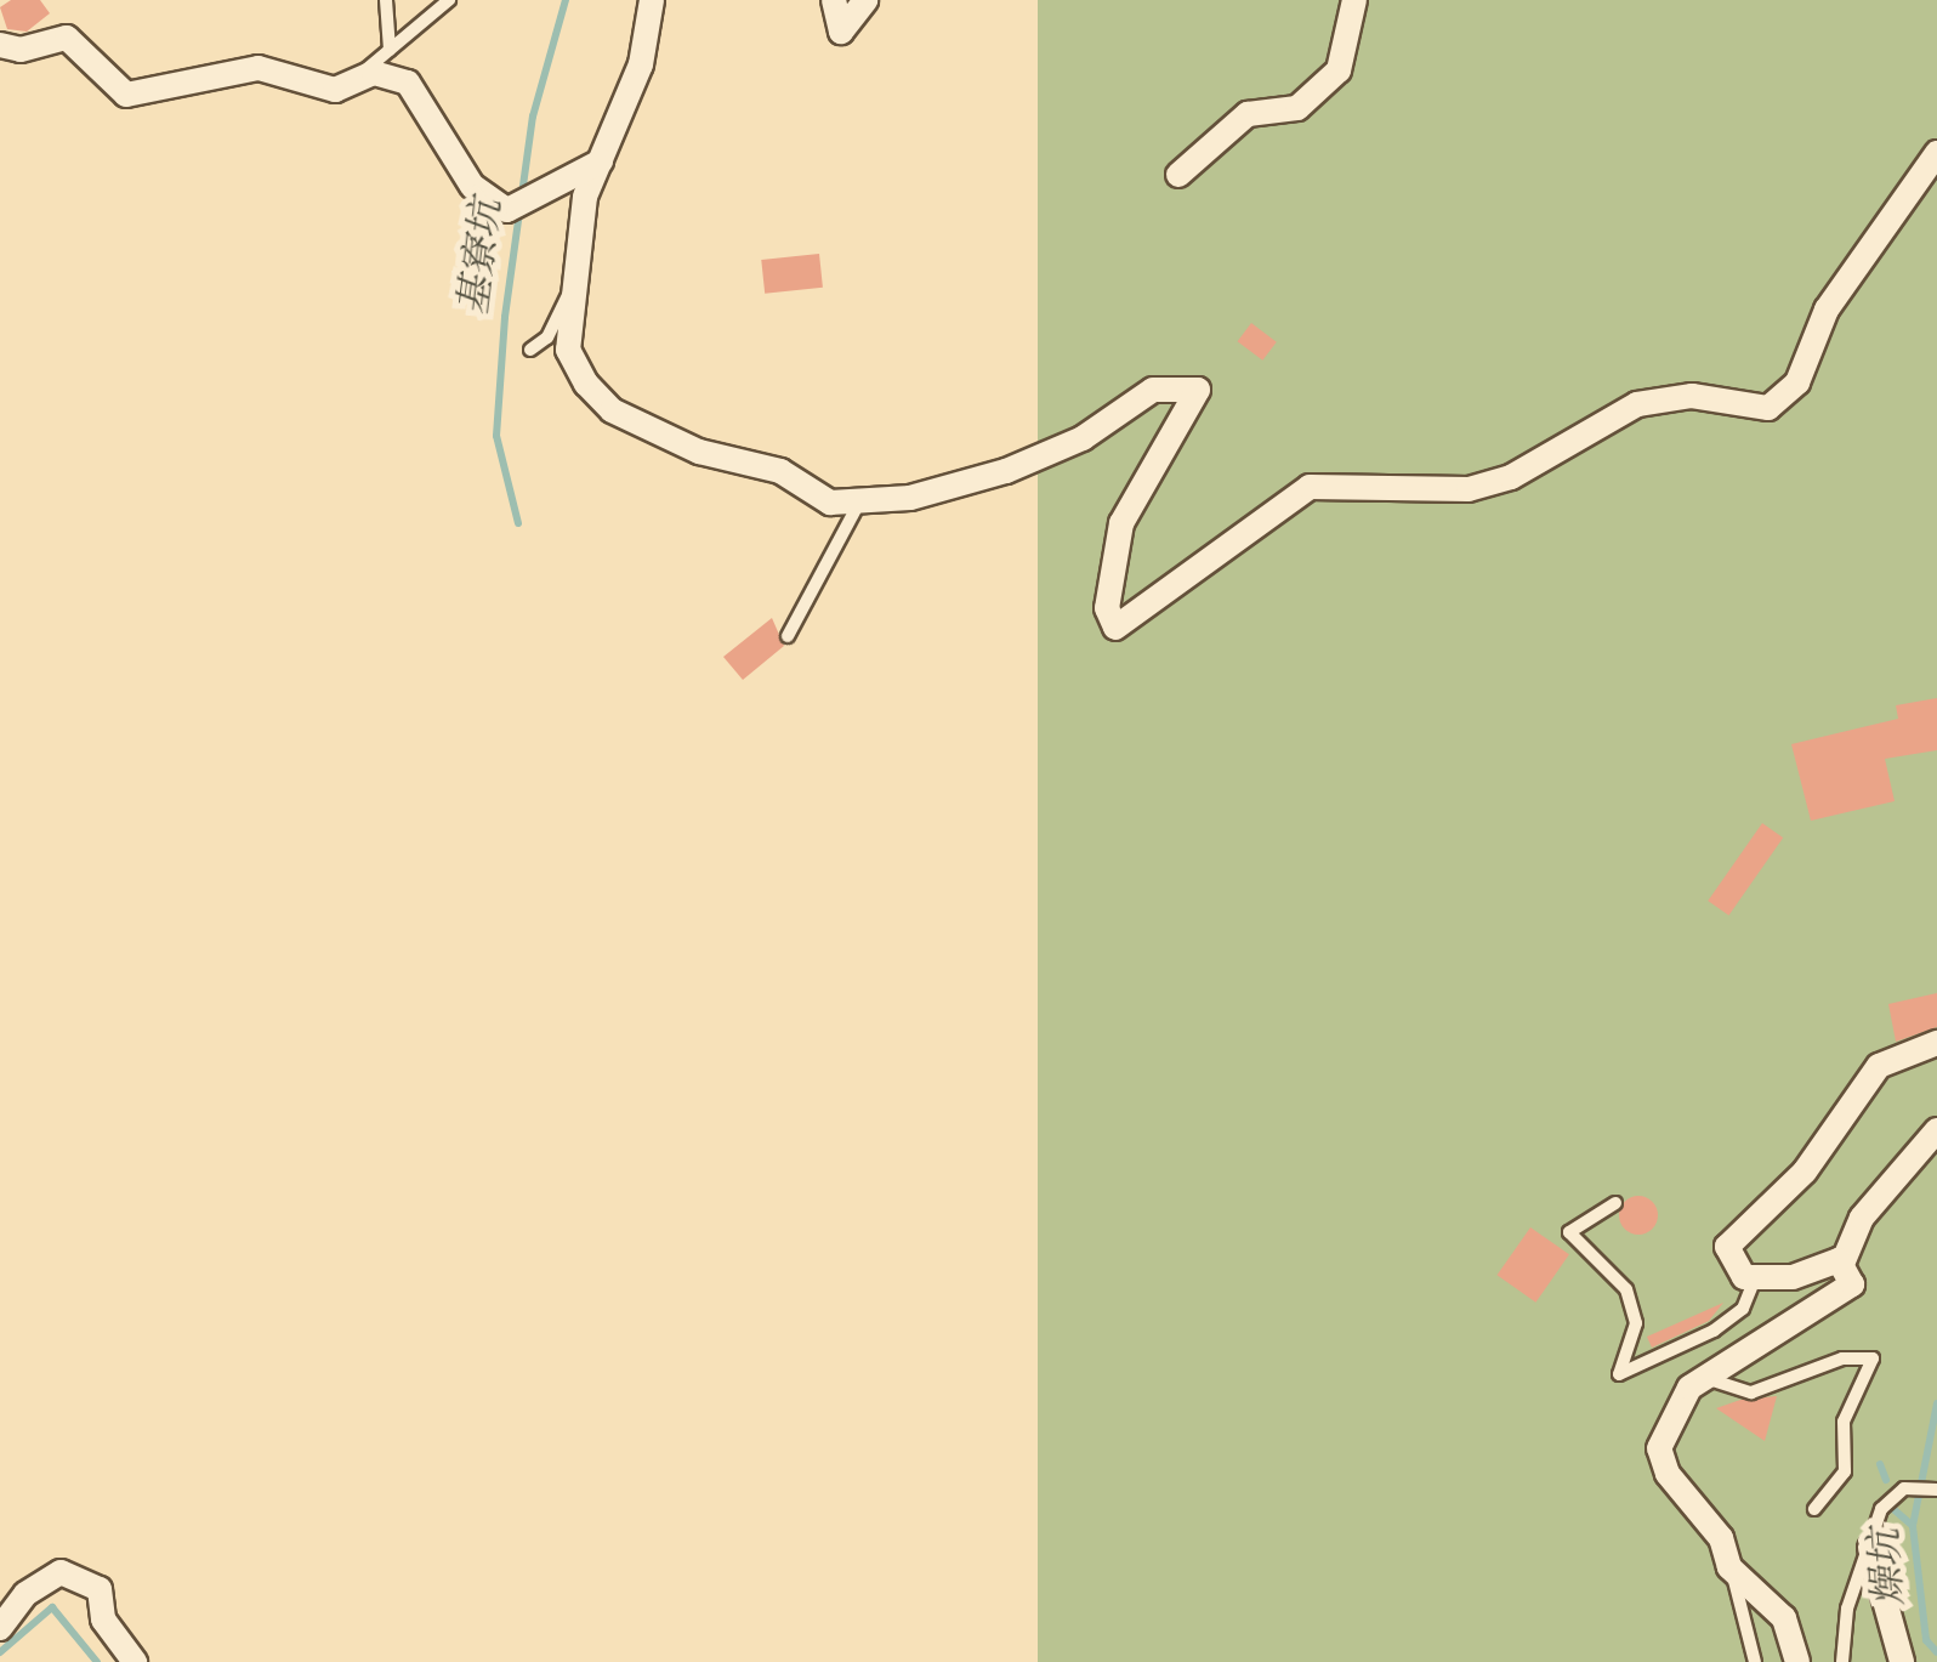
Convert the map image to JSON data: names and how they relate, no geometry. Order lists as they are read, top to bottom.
{
  "water": ["基寮坑", "燥坑"]
}
